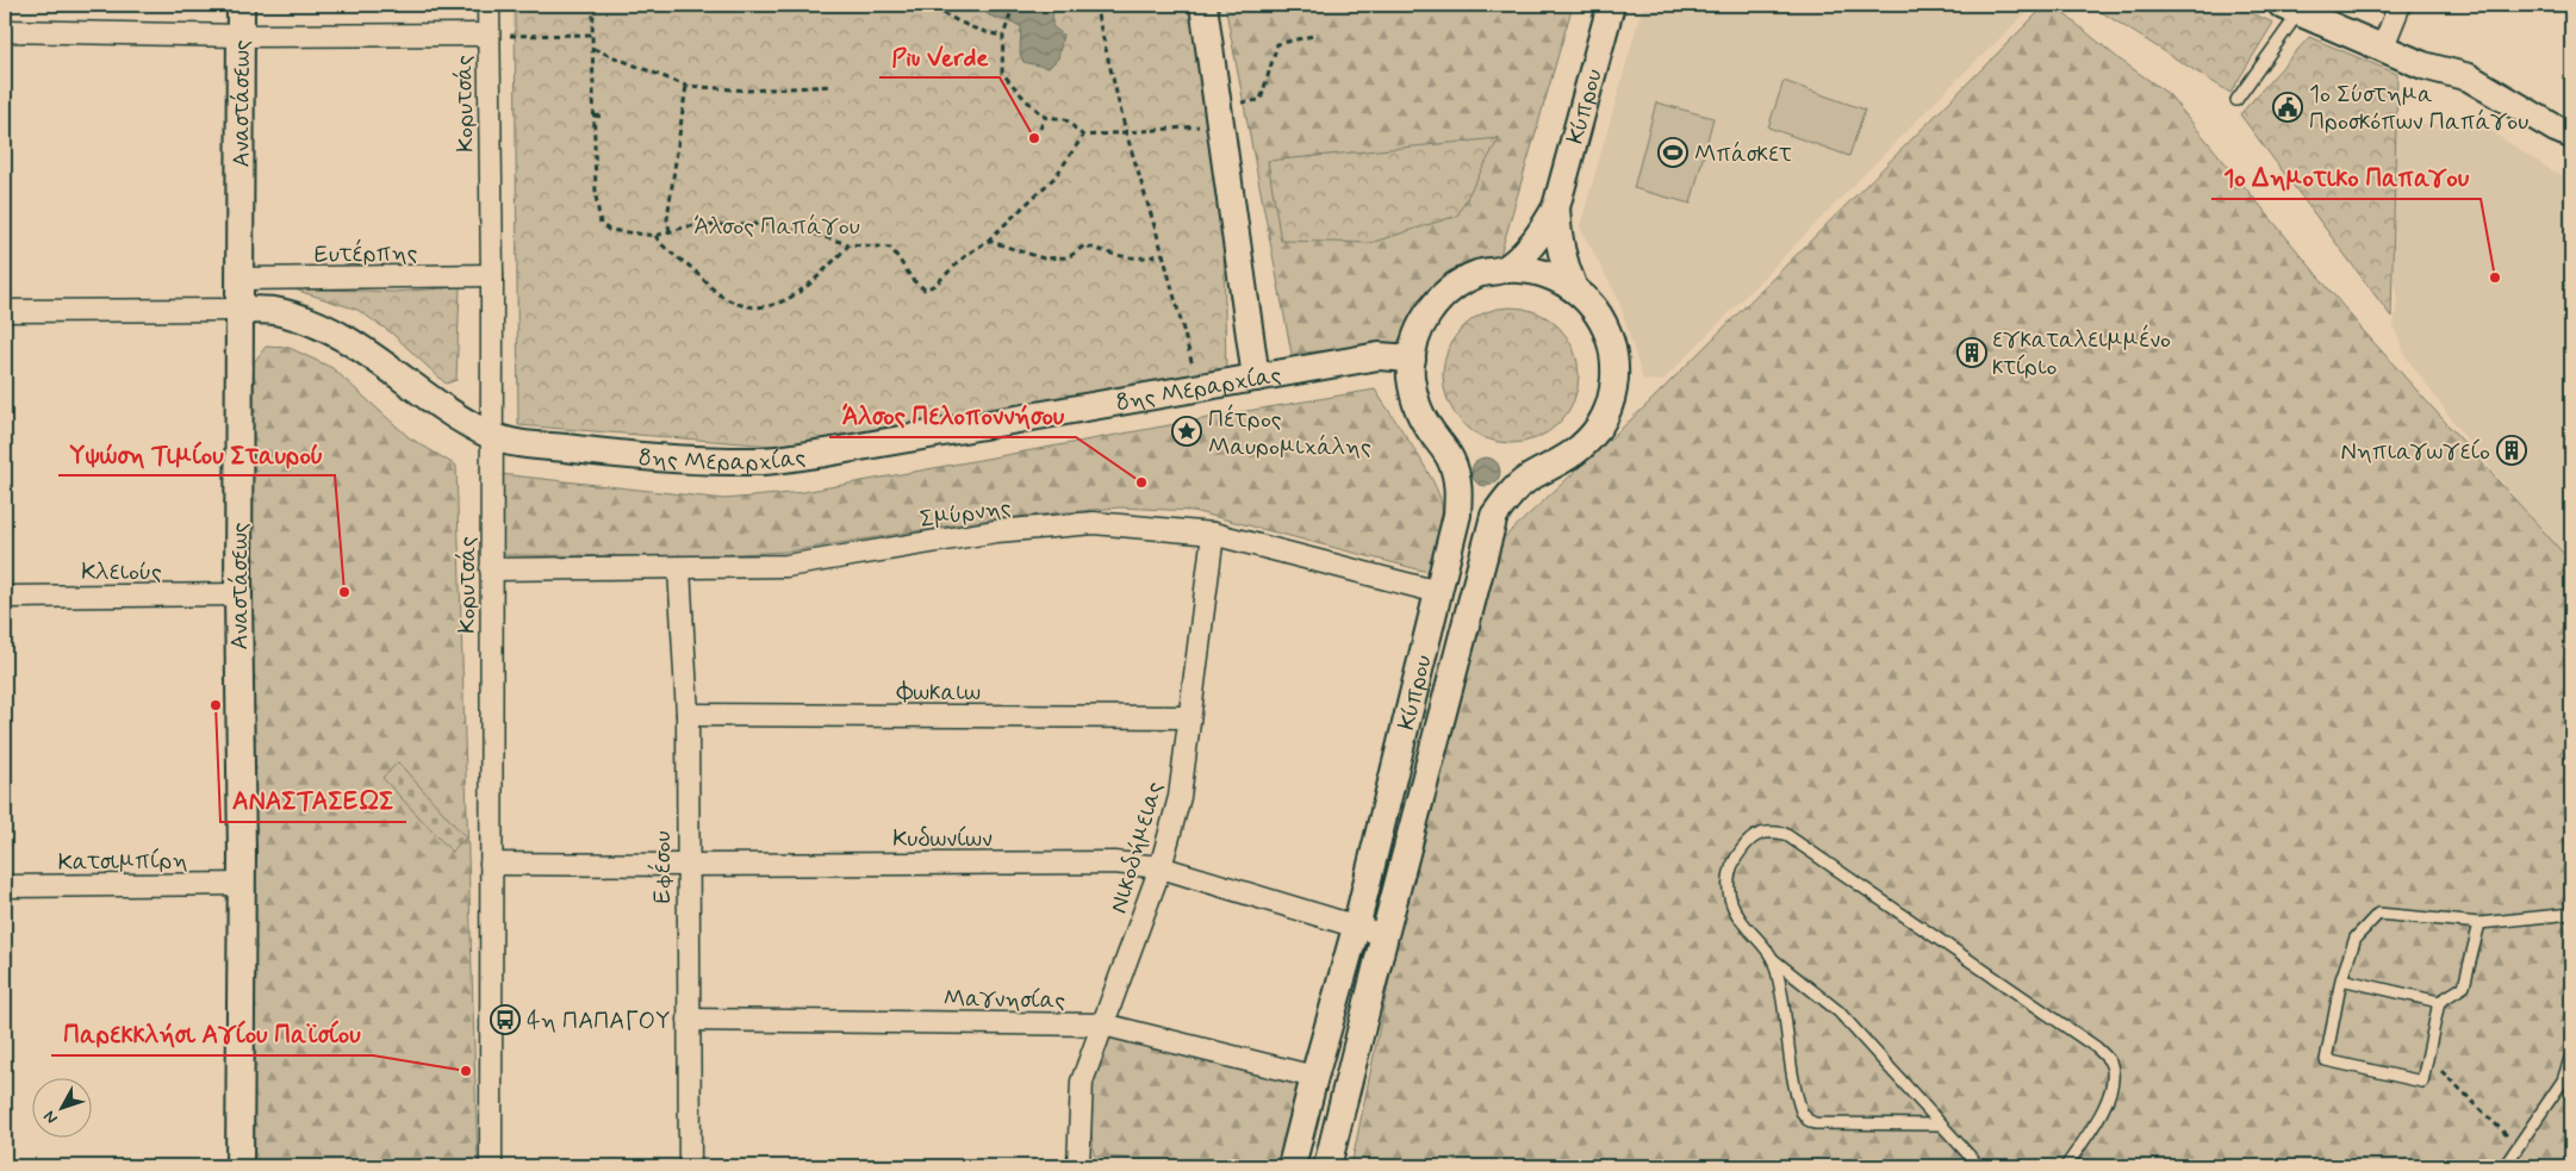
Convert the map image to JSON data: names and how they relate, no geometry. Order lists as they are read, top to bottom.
{
  "streets": {
    "street": [
      "Αναστάσεως",
      "Κορυτσάς",
      "Κύπρου",
      "Ευτέρπης",
      "8ης Μεραρχίας",
      "Σμύρνης",
      "Κλειούς",
      "Φωκαιω",
      "Κυδωνίων",
      "Νικοδήμειας",
      "Κατσιμπίρη",
      "Εφέσου",
      "Μαγνησίας"
    ]
  },
  "crossings": [
    ["Αναστάσεως", "Ευτέρπης"],
    ["Αναστάσεως", "8ης Μεραρχίας"],
    ["Αναστάσεως", "Κλειούς"],
    ["Αναστάσεως", "Κατσιμπίρη"],
    ["Κορυτσάς", "Ευτέρπης"],
    ["Κορυτσάς", "8ης Μεραρχίας"],
    ["Κορυτσάς", "Σμύρνης"],
    ["Κορυτσάς", "Κυδωνίων"],
    ["Κύπρου", "8ης Μεραρχίας"],
    ["Κύπρου", "Σμύρνης"],
    ["Κύπρου", "Κυδωνίων"],
    ["Κύπρου", "Μαγνησίας"],
    ["Σμύρνης", "Νικοδήμειας"],
    ["Σμύρνης", "Εφέσου"],
    ["Φωκαιω", "Νικοδήμειας"],
    ["Φωκαιω", "Εφέσου"],
    ["Κυδωνίων", "Νικοδήμειας"],
    ["Κυδωνίων", "Εφέσου"],
    ["Νικοδήμειας", "Μαγνησίας"],
    ["Εφέσου", "Μαγνησίας"]
  ],
  "parks": ["Άλσος Παπάγου"],
  "places": {
    "public building": ["1ο Σύστημα Προσκόπων Παπάγου"],
    "other": [
      "Piu Verde",
      "1ο Δημοτικο Παπαγου",
      "Άλσος Πελοποννήσου",
      "Υψώση Τιμίου Σταυρού",
      "ΑΝΑΣΤΑΣΕΩΣ",
      "Παρεκκλήσι Αγίου Παϊσίου"
    ],
    "sports": ["Μπάσκετ"],
    "building": ["εγκαταλειμμένο κτίριο", "Νηπιαγωγείο"],
    "place": ["Πέτρος Μαυρομιχάλης"],
    "bus stop": ["4η ΠΑΠΑΓΟΥ"]
  },
  "north": "bottom left"
}
